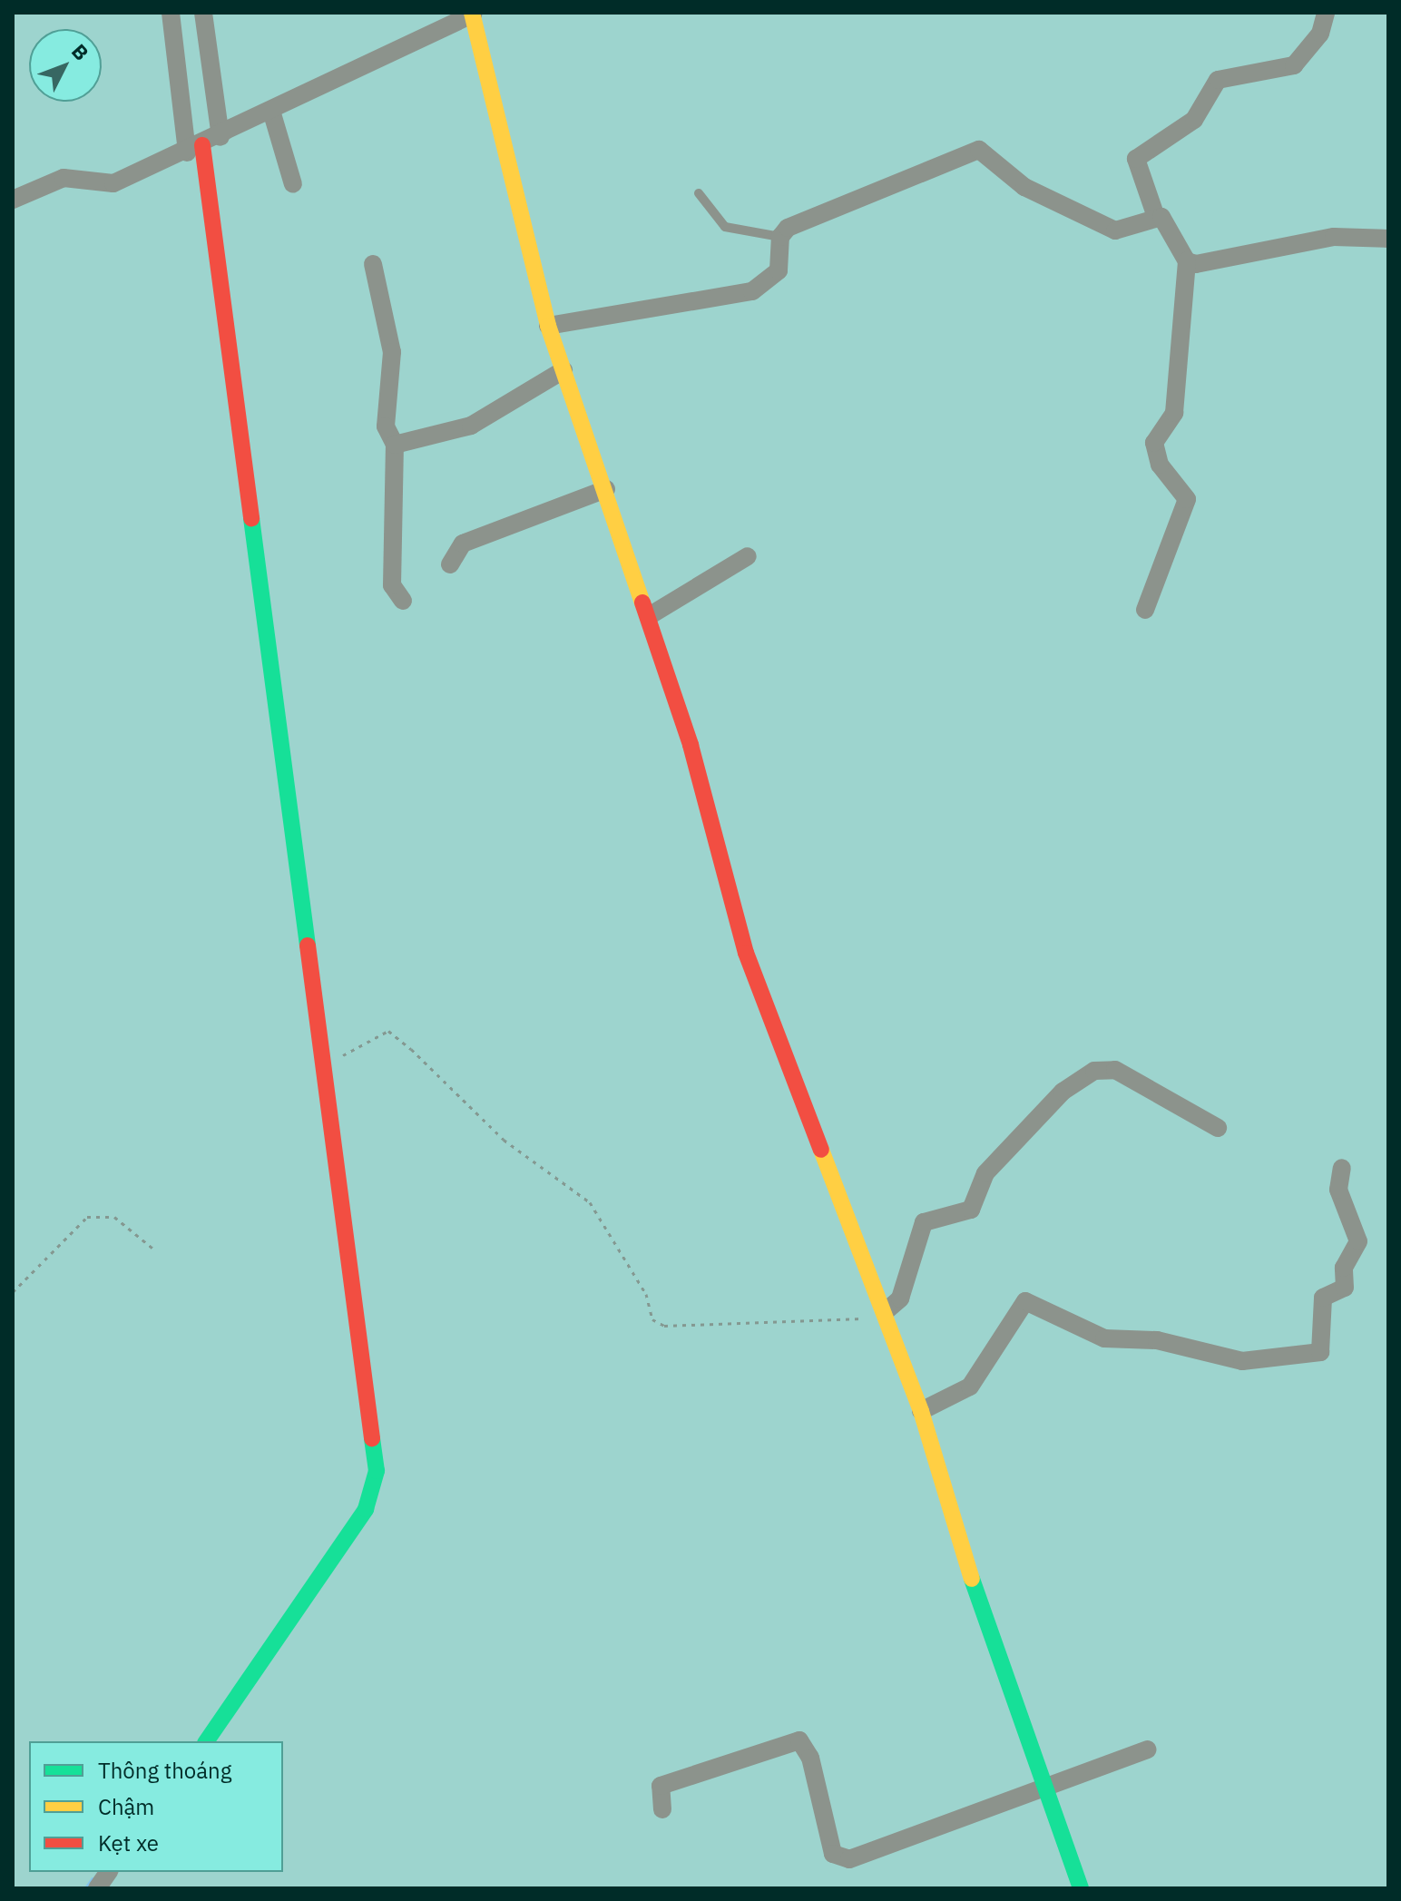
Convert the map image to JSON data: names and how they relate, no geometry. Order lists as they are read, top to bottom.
{
  "legend": ["Thông thoáng", "Chậm", "Kẹt xe"],
  "north": "top right"
}
